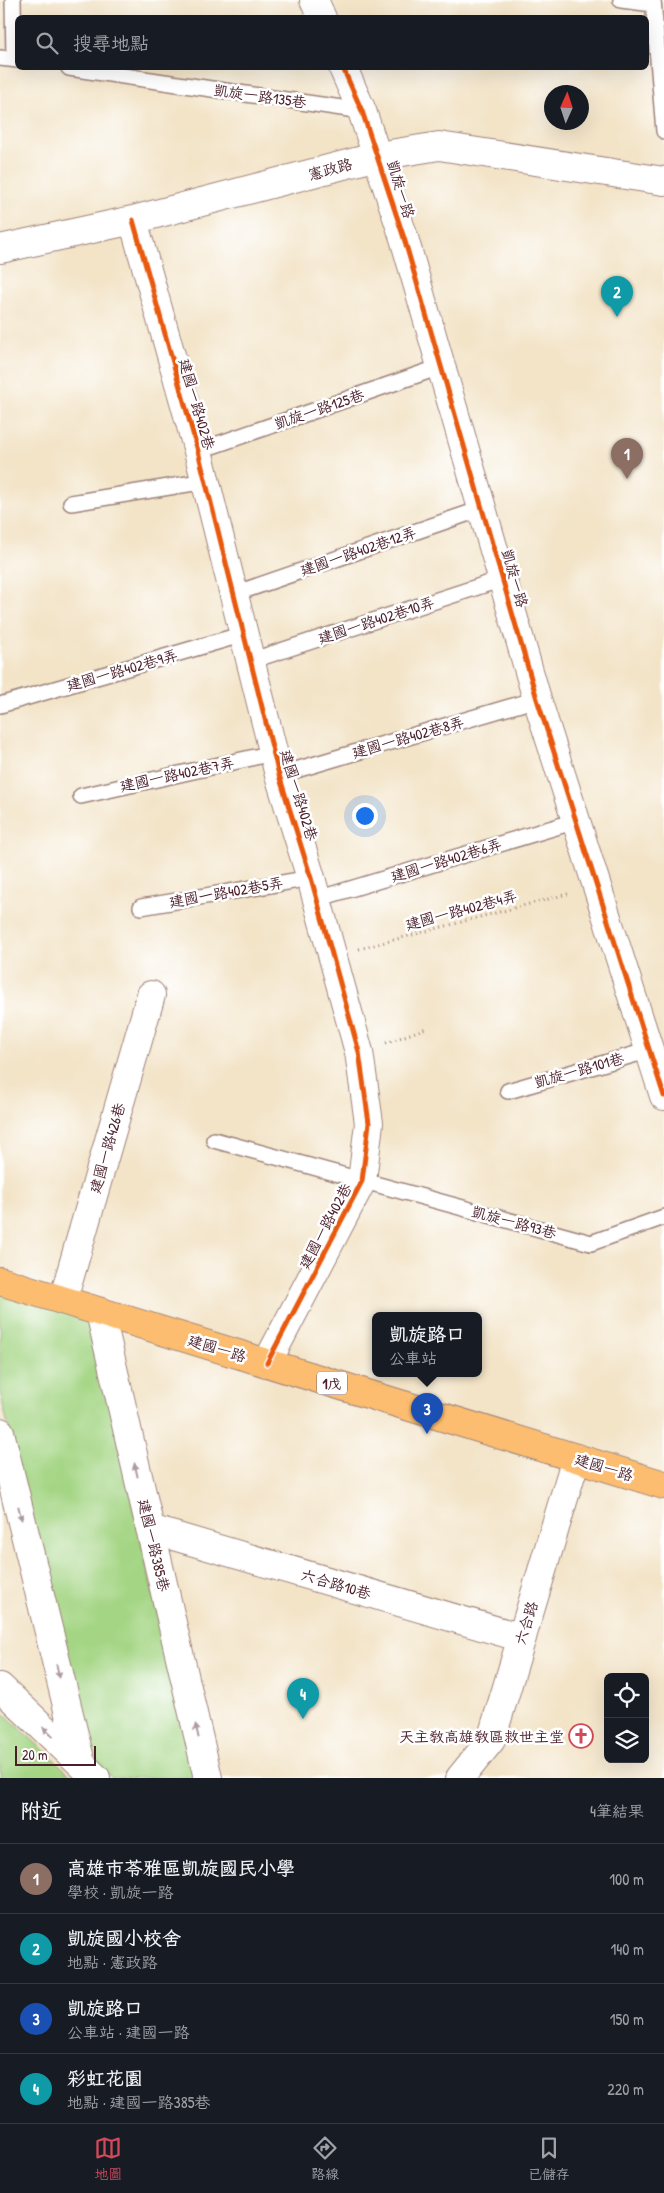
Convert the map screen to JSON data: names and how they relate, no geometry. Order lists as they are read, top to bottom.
{
  "streets": {
    "main road": ["建國一路", "1戊"],
    "street": [
      "憲政路",
      "凱旋一路",
      "建國一路402巷",
      "建國一路426巷",
      "建國一路385巷",
      "六合路10巷",
      "六合路"
    ],
    "lane": [
      "凱旋一路135巷",
      "凱旋一路125巷",
      "建國一路402巷12弄",
      "建國一路402巷10弄",
      "建國一路402巷9弄",
      "建國一路402巷8弄",
      "建國一路402巷7弄",
      "建國一路402巷6弄",
      "建國一路402巷5弄",
      "凱旋一路101巷",
      "凱旋一路93巷"
    ],
    "path": ["建國一路402巷4弄"]
  },
  "crossings": [
    ["凱旋一路135巷", "凱旋一路"],
    ["憲政路", "凱旋一路"],
    ["憲政路", "建國一路402巷"],
    ["凱旋一路", "凱旋一路125巷"],
    ["凱旋一路", "建國一路402巷12弄"],
    ["凱旋一路", "建國一路402巷10弄"],
    ["凱旋一路", "建國一路402巷8弄"],
    ["凱旋一路", "建國一路402巷6弄"],
    ["凱旋一路", "建國一路402巷4弄"],
    ["凱旋一路", "凱旋一路101巷"],
    ["建國一路402巷", "凱旋一路125巷"],
    ["建國一路402巷", "建國一路402巷12弄"],
    ["建國一路402巷", "建國一路402巷10弄"],
    ["建國一路402巷", "建國一路402巷9弄"],
    ["建國一路402巷", "建國一路402巷8弄"],
    ["建國一路402巷", "建國一路402巷7弄"],
    ["建國一路402巷", "建國一路402巷6弄"],
    ["建國一路402巷", "建國一路402巷5弄"],
    ["建國一路402巷", "建國一路402巷4弄"],
    ["建國一路402巷", "凱旋一路93巷"],
    ["建國一路402巷", "建國一路"],
    ["建國一路402巷8弄", "建國一路402巷7弄"],
    ["建國一路402巷6弄", "建國一路402巷5弄"],
    ["建國一路426巷", "建國一路"],
    ["建國一路", "建國一路385巷"],
    ["建國一路", "六合路"],
    ["建國一路385巷", "六合路10巷"],
    ["六合路10巷", "六合路"]
  ],
  "places": {
    "church": ["天主教高雄教區救世主堂"]
  },
  "scale_bar": "20 m",
  "north": "top",
  "page": {
    "search": "搜尋地點",
    "pins": [
      "2",
      "1",
      "3",
      "4"
    ],
    "popup": ["凱旋路口", "公車站"],
    "scale": "20 m",
    "heading": ["附近", "4筆結果"],
    "list": [
      {
        "mark": "1",
        "name": "高雄市苓雅區凱旋國民小學",
        "note": "學校 · 凱旋一路",
        "value": "100 m"
      },
      {
        "mark": "2",
        "name": "凱旋國小校舍",
        "note": "地點 · 憲政路",
        "value": "140 m"
      },
      {
        "mark": "3",
        "name": "凱旋路口",
        "note": "公車站 · 建國一路",
        "value": "150 m"
      },
      {
        "mark": "4",
        "name": "彩虹花園",
        "note": "地點 · 建國一路385巷",
        "value": "220 m"
      }
    ],
    "nav": ["地圖", "路線", "已儲存"]
  }
}
